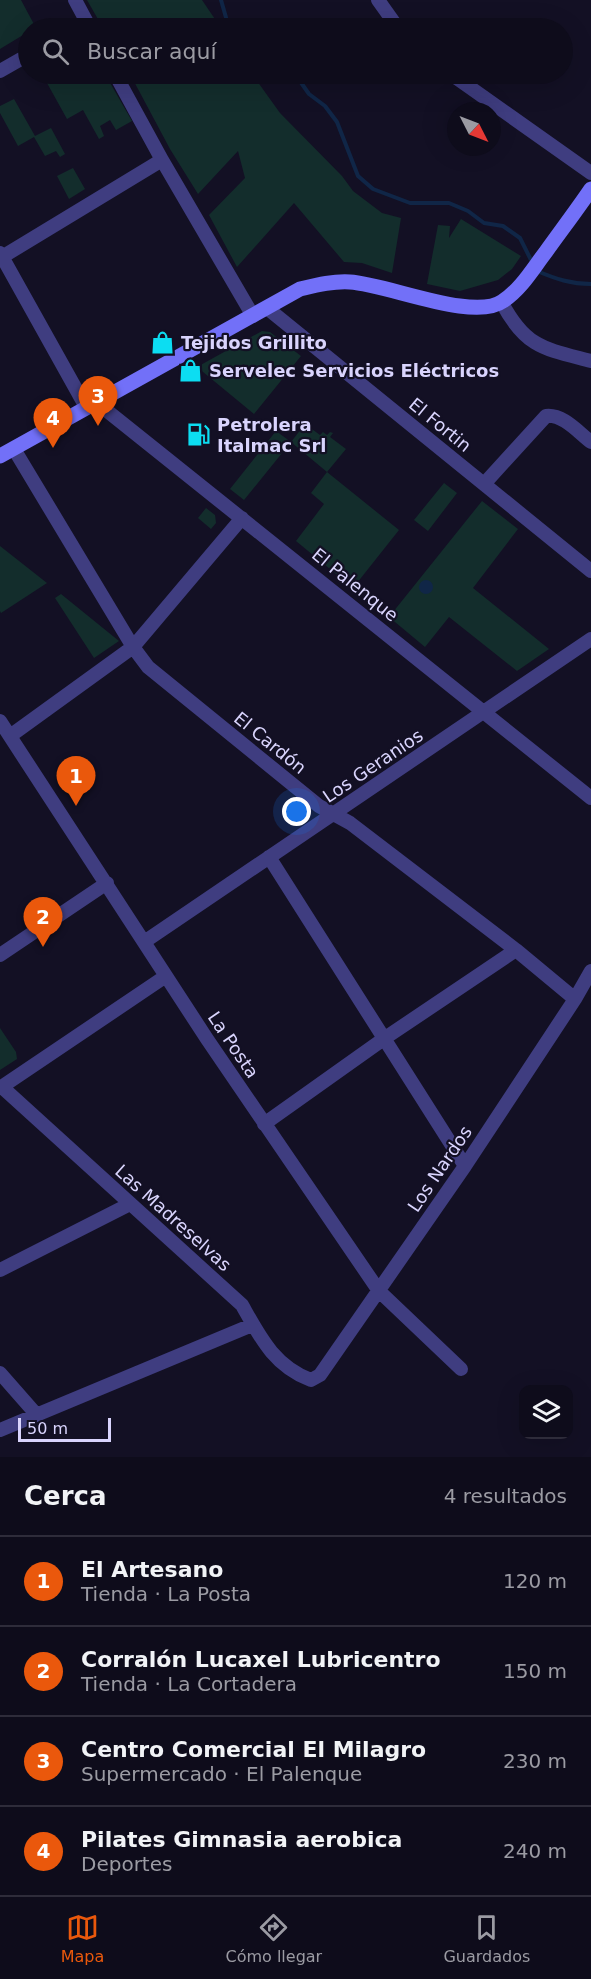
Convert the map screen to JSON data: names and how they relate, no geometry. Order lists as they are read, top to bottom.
{
  "streets": {
    "street": [
      "El Fortin",
      "El Palenque",
      "El Cardón",
      "Los Geranios",
      "La Posta",
      "Los Nardos",
      "Las Madreselvas"
    ]
  },
  "crossings": [
    ["El Palenque", "Los Geranios"],
    ["El Cardón", "Los Geranios"],
    ["El Cardón", "Los Nardos"],
    ["Los Geranios", "La Posta"],
    ["La Posta", "Los Nardos"],
    ["Los Nardos", "Las Madreselvas"]
  ],
  "places": {
    "shop": ["Tejidos Grillito", "Servelec Servicios Eléctricos"],
    "fuel station": ["Petrolera Italmac Srl"]
  },
  "scale_bar": "50 m",
  "north": "bottom right",
  "page": {
    "search": "Buscar aquí",
    "pins": [
      "3",
      "4",
      "1",
      "2"
    ],
    "scale": "50 m",
    "heading": ["Cerca", "4 resultados"],
    "list": [
      {
        "mark": "1",
        "name": "El Artesano",
        "note": "Tienda · La Posta",
        "value": "120 m"
      },
      {
        "mark": "2",
        "name": "Corralón Lucaxel Lubricentro",
        "note": "Tienda · La Cortadera",
        "value": "150 m"
      },
      {
        "mark": "3",
        "name": "Centro Comercial El Milagro",
        "note": "Supermercado · El Palenque",
        "value": "230 m"
      },
      {
        "mark": "4",
        "name": "Pilates Gimnasia aerobica",
        "note": "Deportes",
        "value": "240 m"
      }
    ],
    "nav": ["Mapa", "Cómo llegar", "Guardados"]
  }
}
